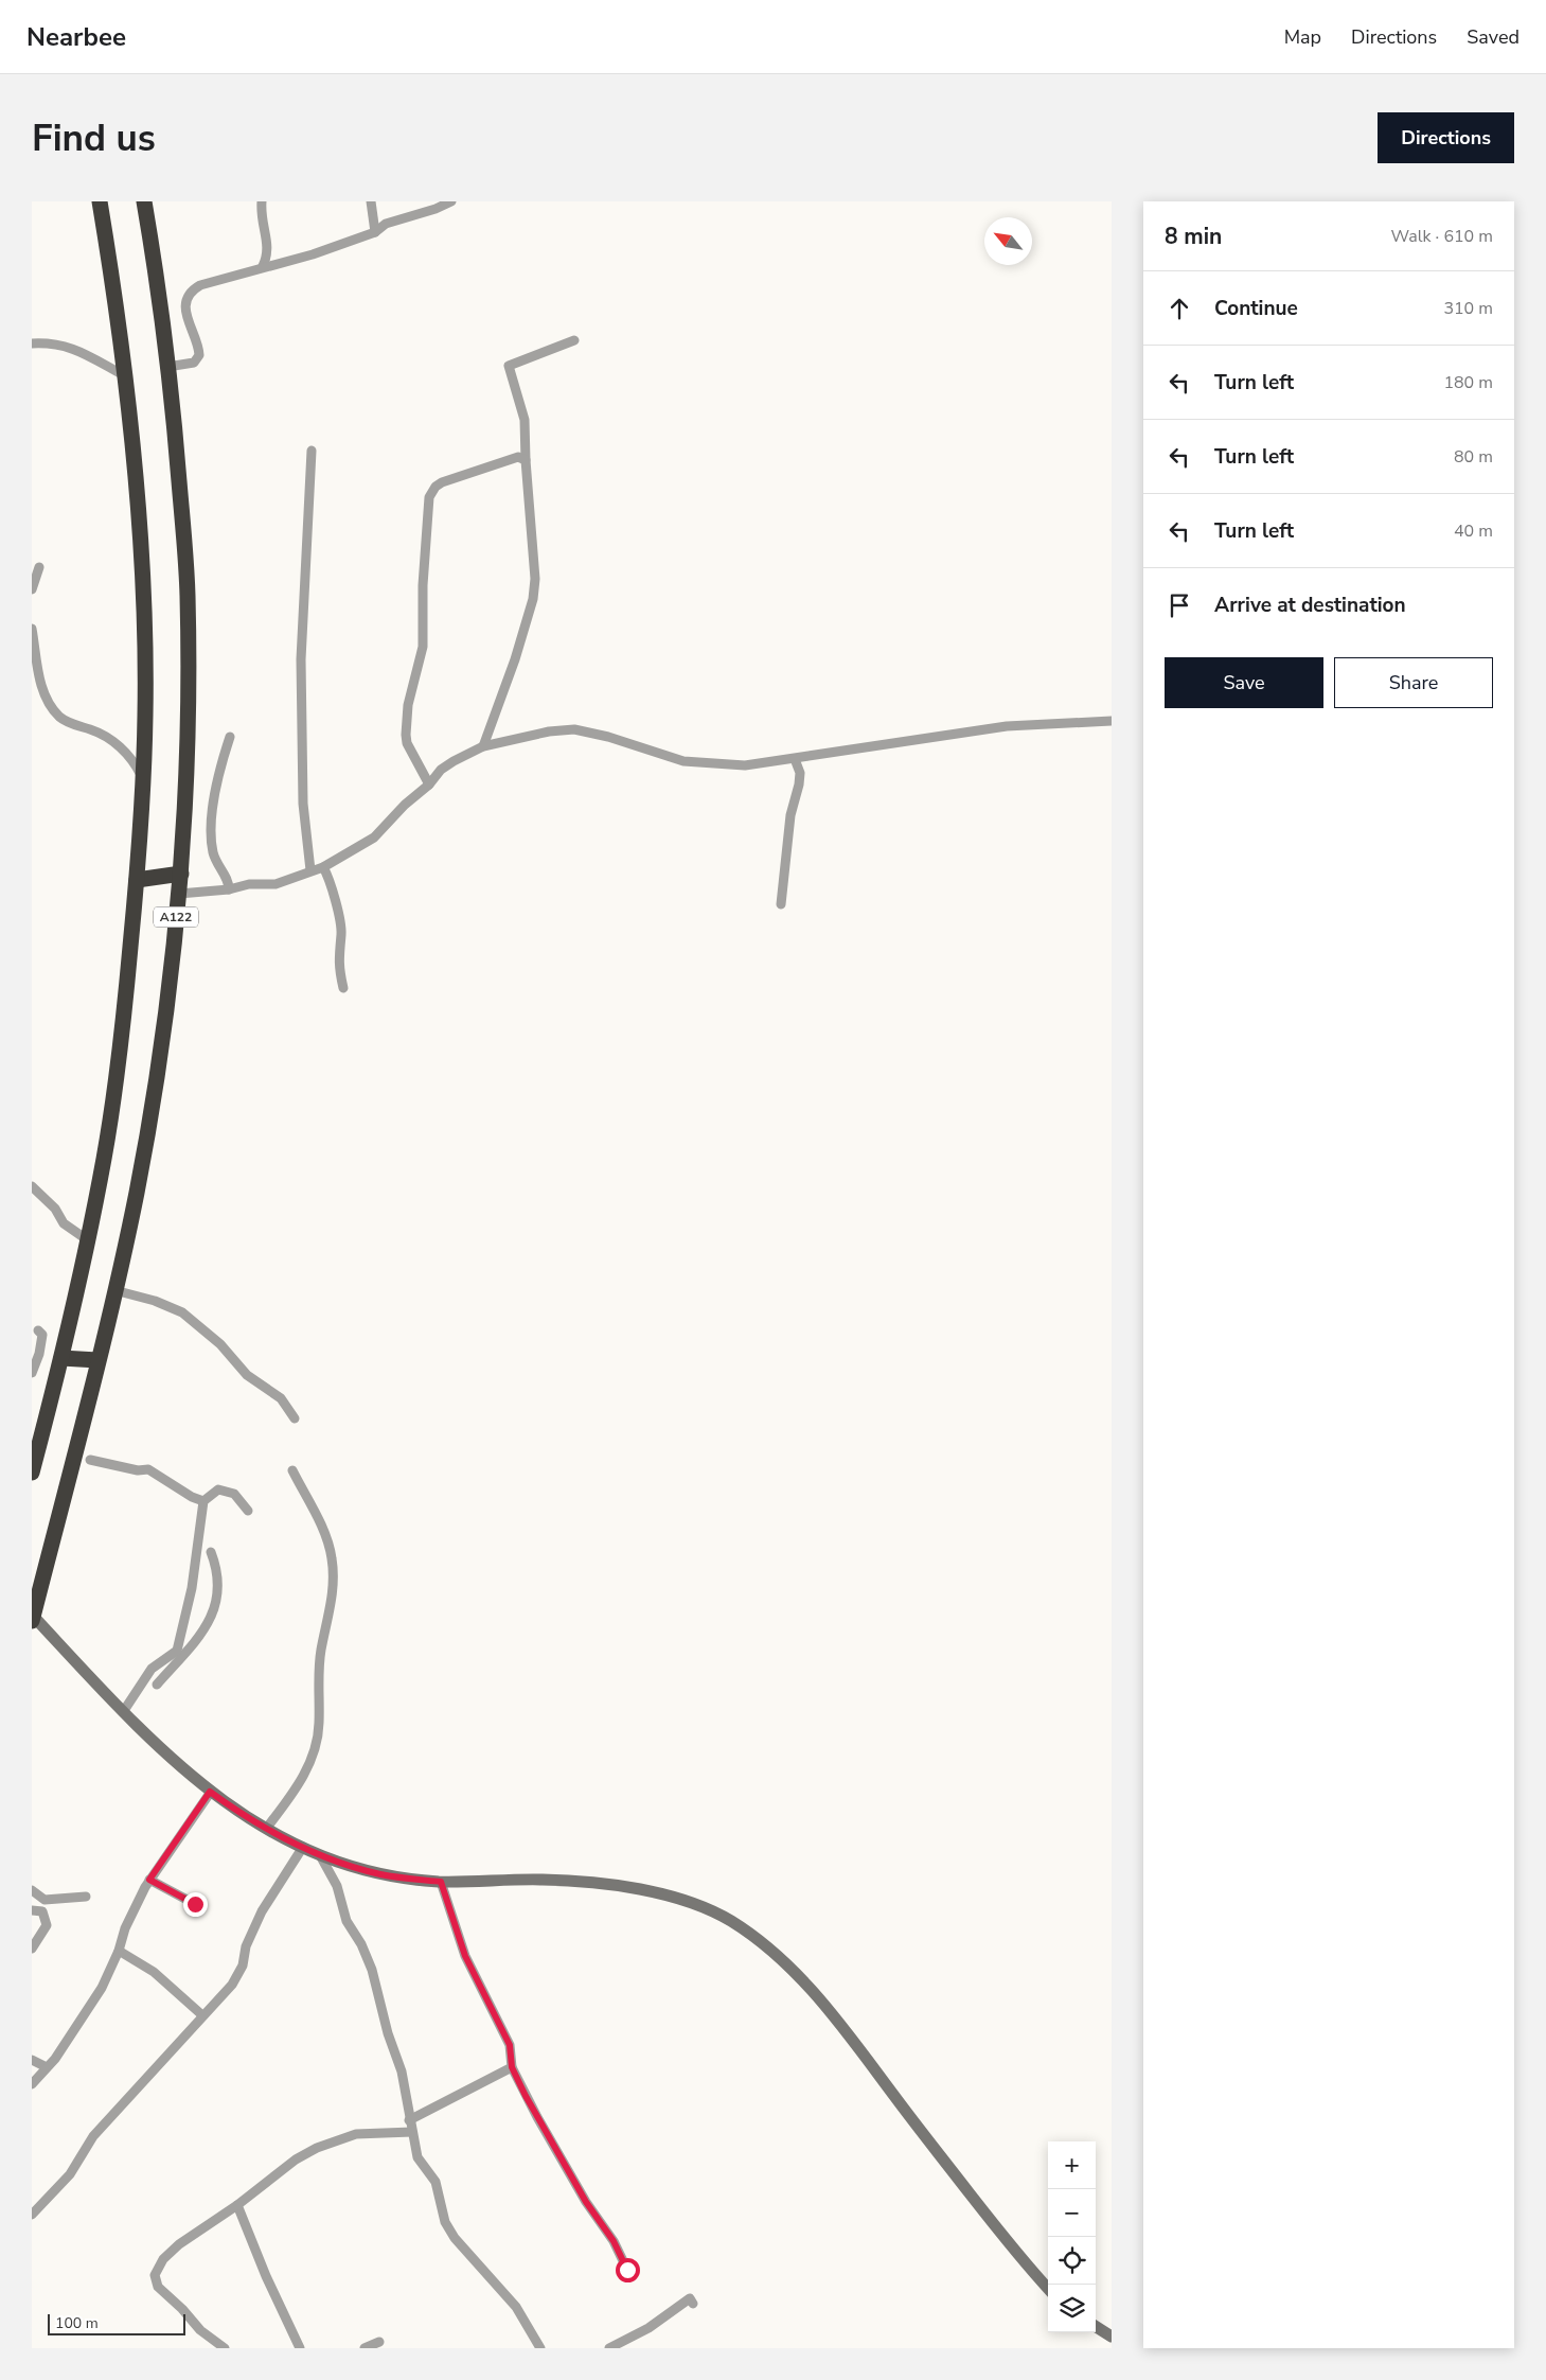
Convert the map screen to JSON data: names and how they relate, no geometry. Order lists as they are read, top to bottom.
{
  "streets": {
    "highway": ["A122"]
  },
  "scale_bar": "100 m",
  "north": "top left",
  "page": {
    "header": "Nearbee",
    "nav": ["Map", "Directions", "Saved"],
    "buttons": [
      "Directions",
      ["Save", "Share"]
    ],
    "title": "Find us",
    "heading": ["8 min", "Walk · 610 m"],
    "list": [
      ["Continue", "310 m"],
      ["Turn left", "180 m"],
      ["Turn left", "80 m"],
      ["Turn left", "40 m"],
      "Arrive at destination"
    ],
    "map_buttons": ["+", "−"],
    "scale": "100 m"
  }
}
